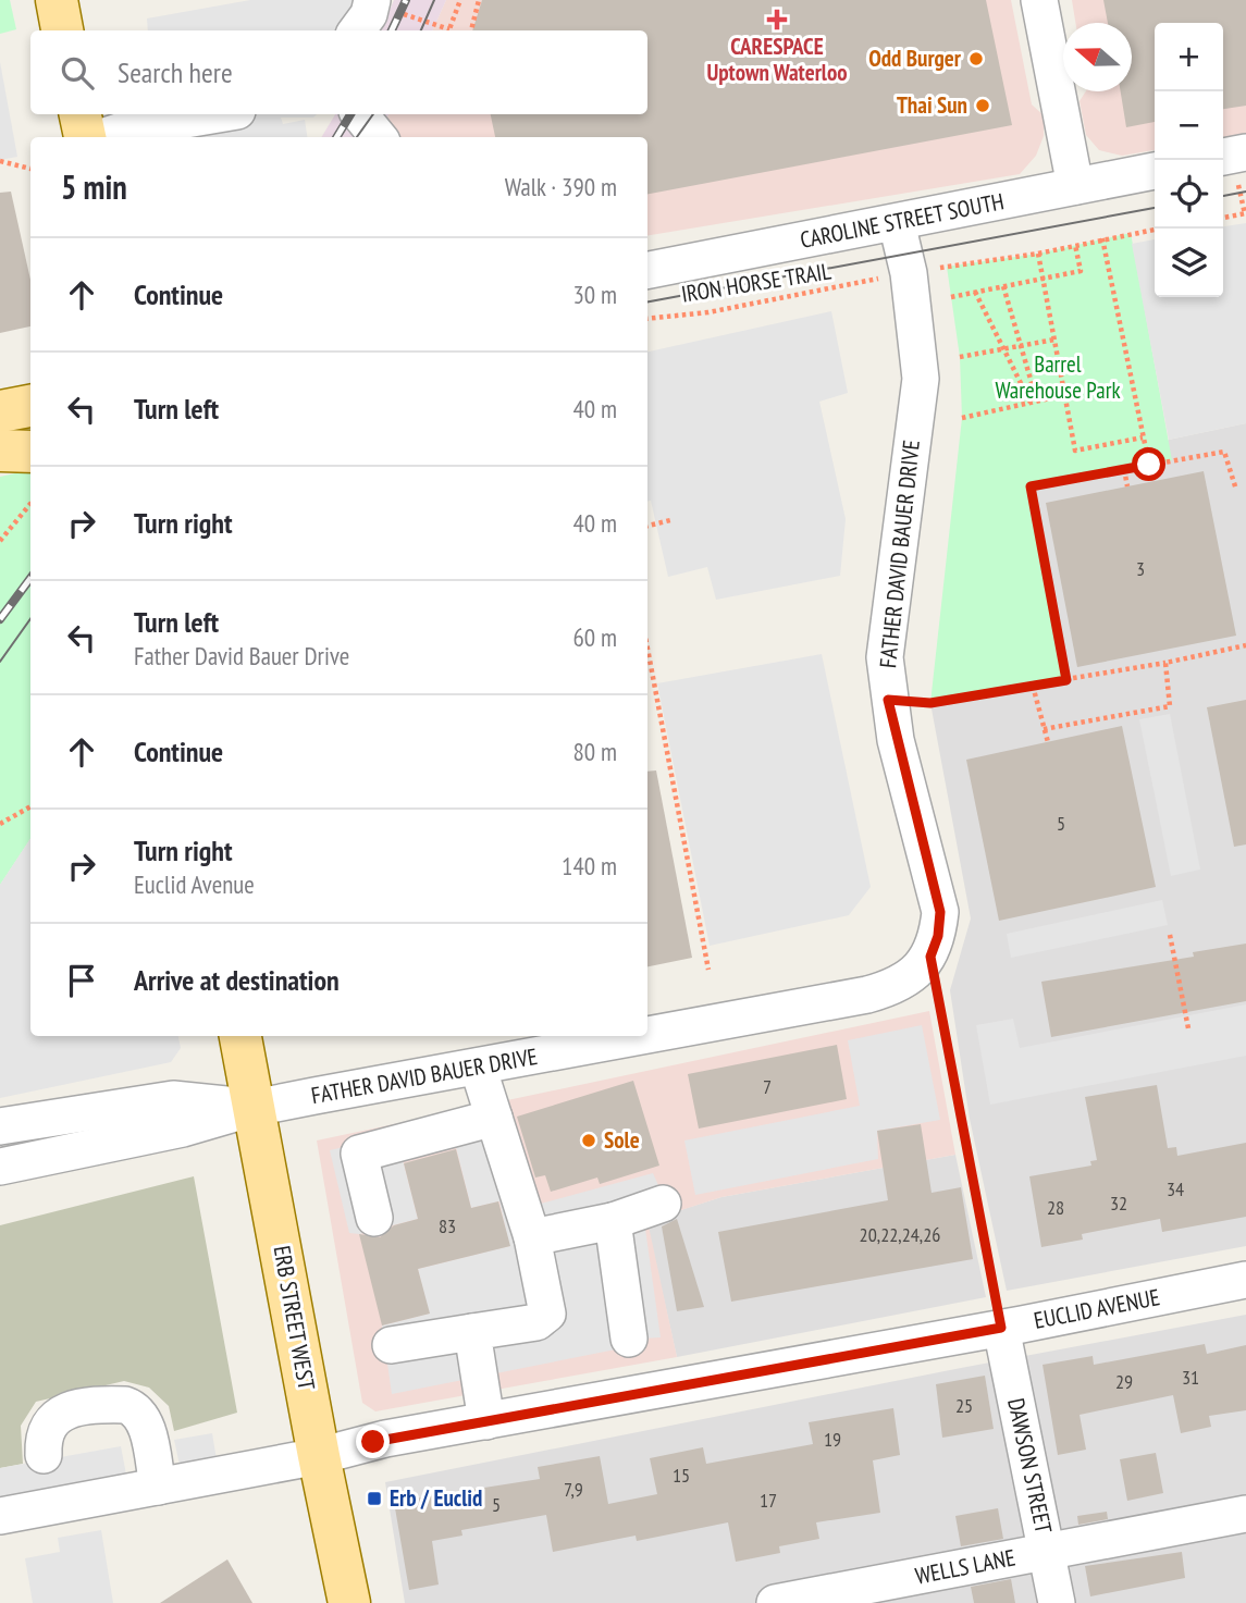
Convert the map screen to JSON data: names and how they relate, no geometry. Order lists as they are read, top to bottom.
{
  "streets": {
    "main road": ["ERB STREET WEST"],
    "street": [
      "CAROLINE STREET SOUTH",
      "FATHER DAVID BAUER DRIVE",
      "EUCLID AVENUE",
      "DAWSON STREET",
      "WELLS LANE"
    ],
    "path": ["IRON HORSE TRAIL"]
  },
  "crossings": [
    ["CAROLINE STREET SOUTH", "FATHER DAVID BAUER DRIVE"],
    ["FATHER DAVID BAUER DRIVE", "ERB STREET WEST"],
    ["EUCLID AVENUE", "ERB STREET WEST"],
    ["EUCLID AVENUE", "DAWSON STREET"],
    ["DAWSON STREET", "WELLS LANE"]
  ],
  "parks": ["Barrel Warehouse Park"],
  "places": {
    "health": ["CARESPACE Uptown Waterloo"],
    "other": ["Odd Burger", "Thai Sun", "Sole"],
    "transit": ["Erb / Euclid"]
  },
  "house_numbers": [
    "3",
    "5",
    "7",
    "34",
    "32",
    "28",
    "83",
    "20,22,24,26",
    "31",
    "29",
    "25",
    "19",
    "15",
    "7,9",
    "17",
    "5"
  ],
  "north": "left",
  "page": {
    "map_buttons": ["+", "−"],
    "search": "Search here",
    "heading": ["5 min", "Walk · 390 m"],
    "list": [
      ["Continue", "30 m"],
      ["Turn left", "40 m"],
      ["Turn right", "40 m"],
      ["Turn left", "Father David Bauer Drive", "60 m"],
      ["Continue", "80 m"],
      ["Turn right", "Euclid Avenue", "140 m"],
      "Arrive at destination"
    ]
  }
}
